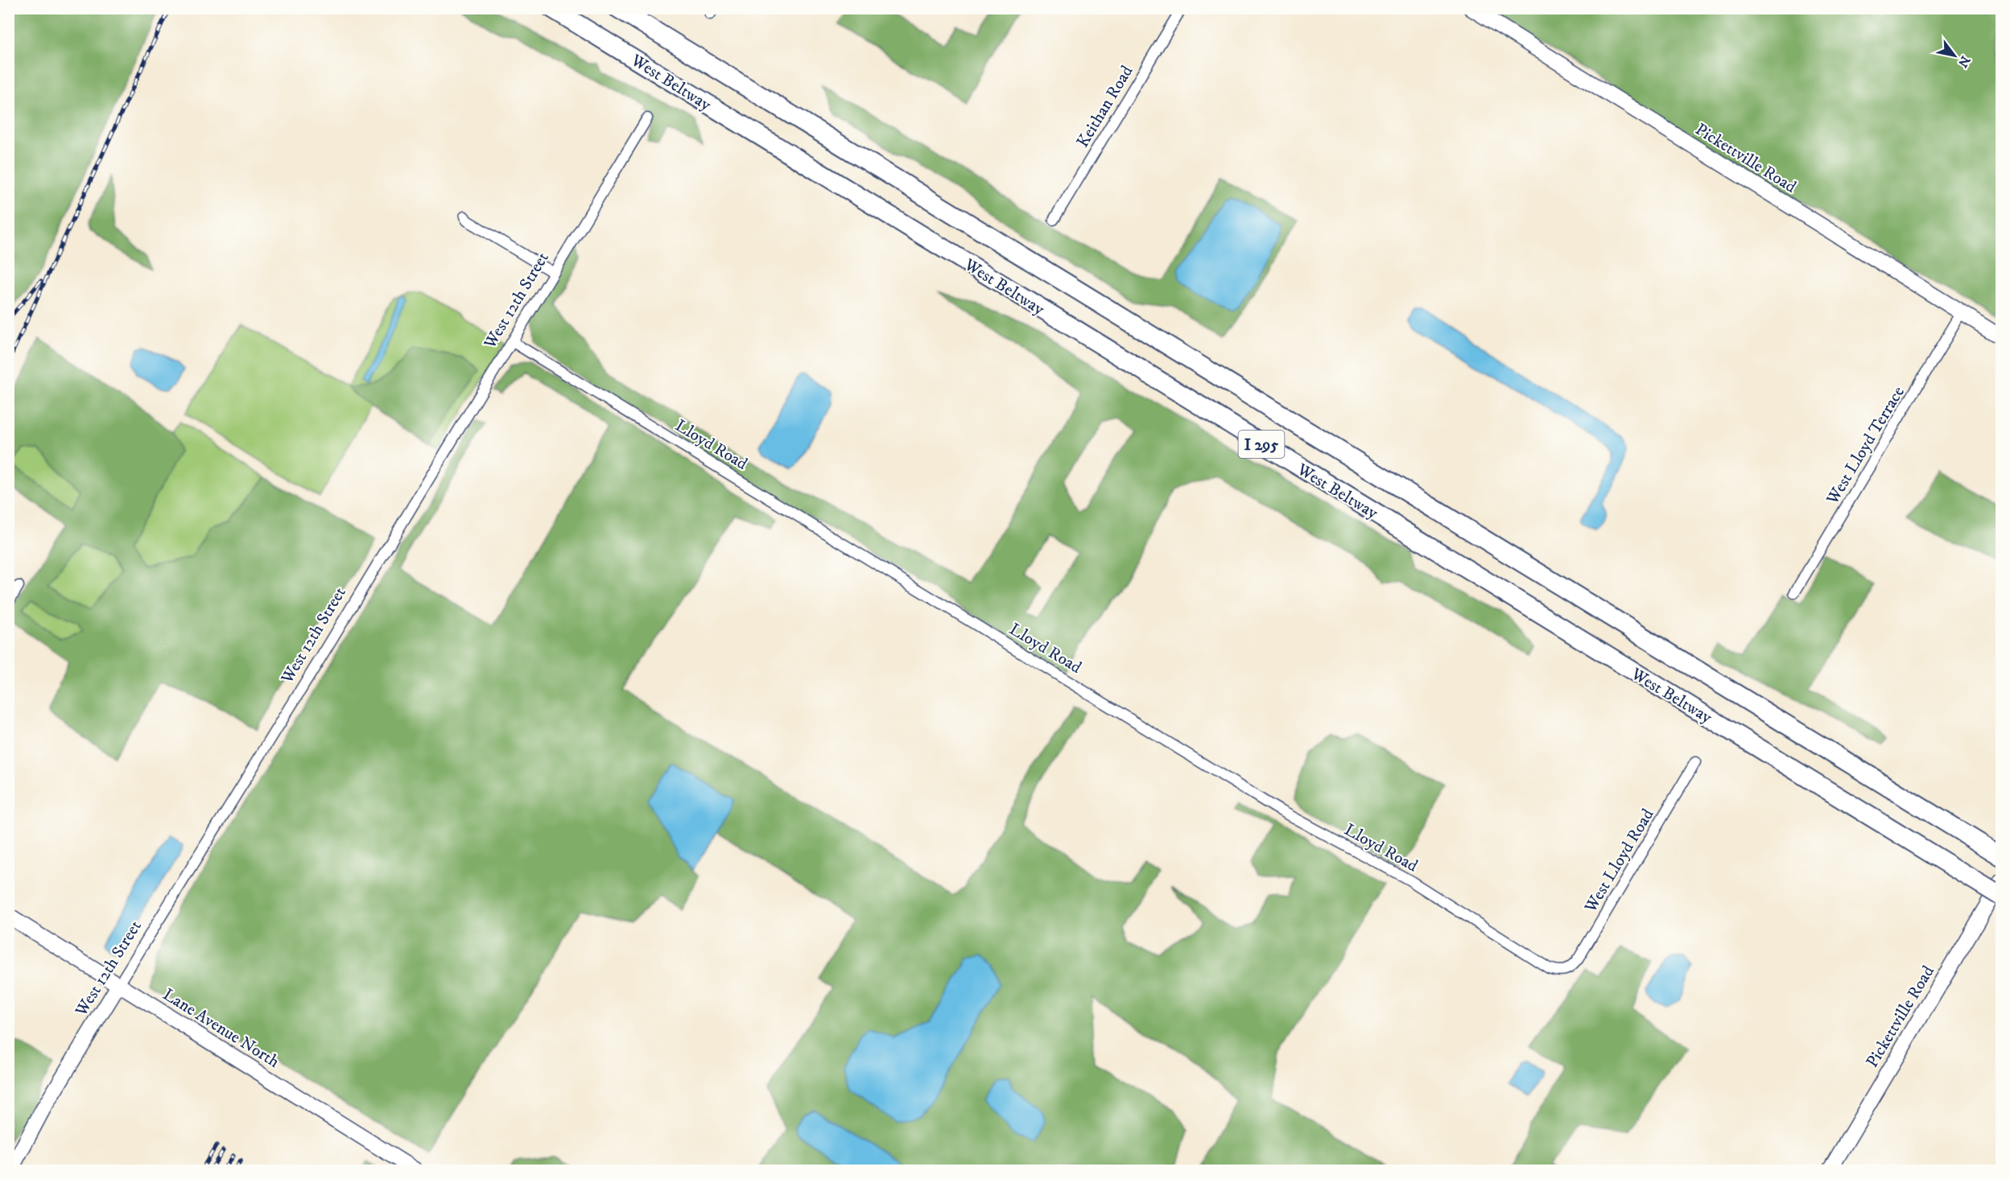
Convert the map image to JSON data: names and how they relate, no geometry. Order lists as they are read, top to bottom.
{
  "streets": {
    "highway": ["West Beltway", "I 295"],
    "street": [
      "Keithan Road",
      "Pickettville Road",
      "West 12th Street",
      "Lloyd Road",
      "West Lloyd Terrace",
      "West Lloyd Road",
      "Lane Avenue North"
    ]
  },
  "crossings": [
    ["Pickettville Road", "West Lloyd Terrace"],
    ["West 12th Street", "Lloyd Road"],
    ["West 12th Street", "Lane Avenue North"],
    ["Lloyd Road", "West Lloyd Road"]
  ],
  "north": "bottom right"
}
